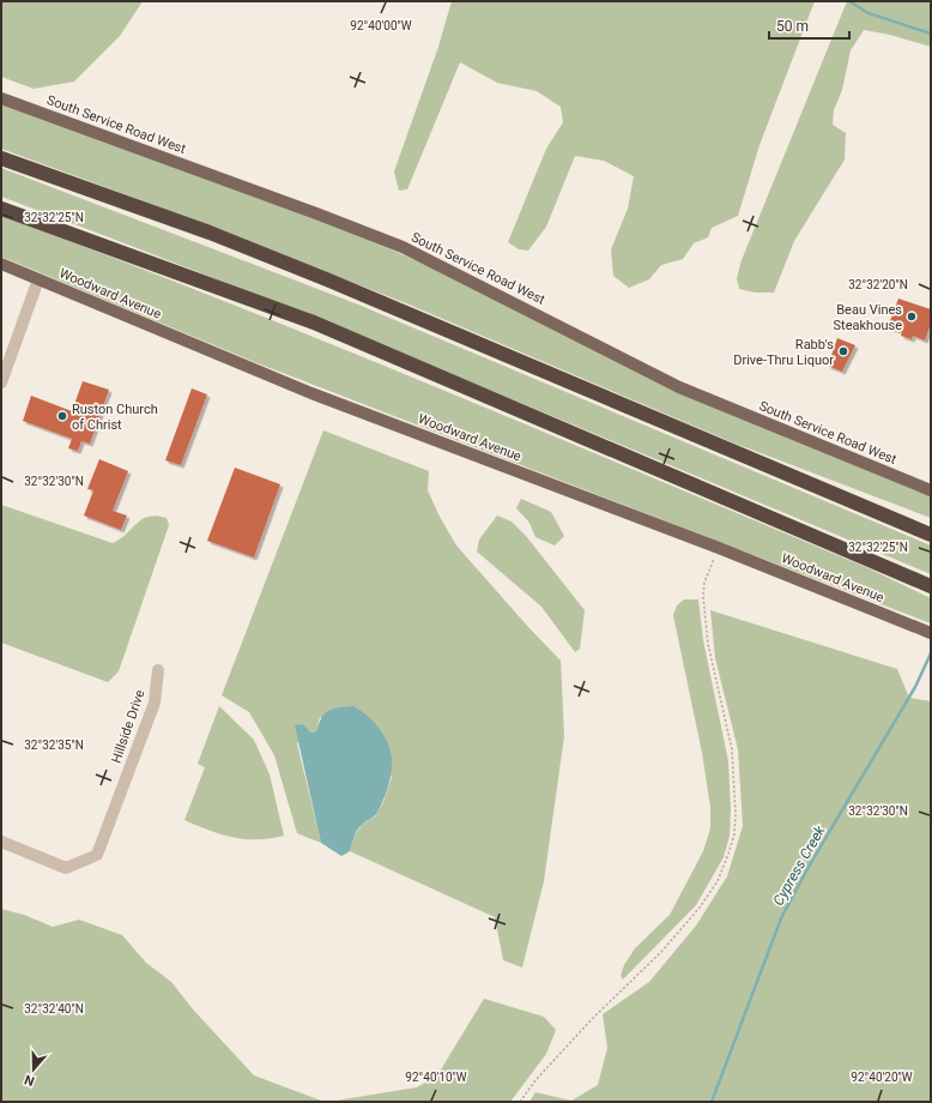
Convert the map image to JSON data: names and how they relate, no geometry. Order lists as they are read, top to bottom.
{
  "streets": {
    "main road": ["South Service Road West", "Woodward Avenue"],
    "street": ["Hillside Drive"]
  },
  "water": ["Cypress Creek"],
  "places": ["Beau Vines Steakhouse", "Rabb's Drive-Thru Liquor", "Ruston Church of Christ"],
  "scale_bar": "50 m",
  "north": "bottom",
  "coordinates": [
    "92°40'00\"W",
    "32°32'25\"N",
    "32°32'20\"N",
    "32°32'30\"N",
    "32°32'35\"N",
    "32°32'40\"N",
    "92°40'10\"W",
    "92°40'20\"W"
  ]
}
